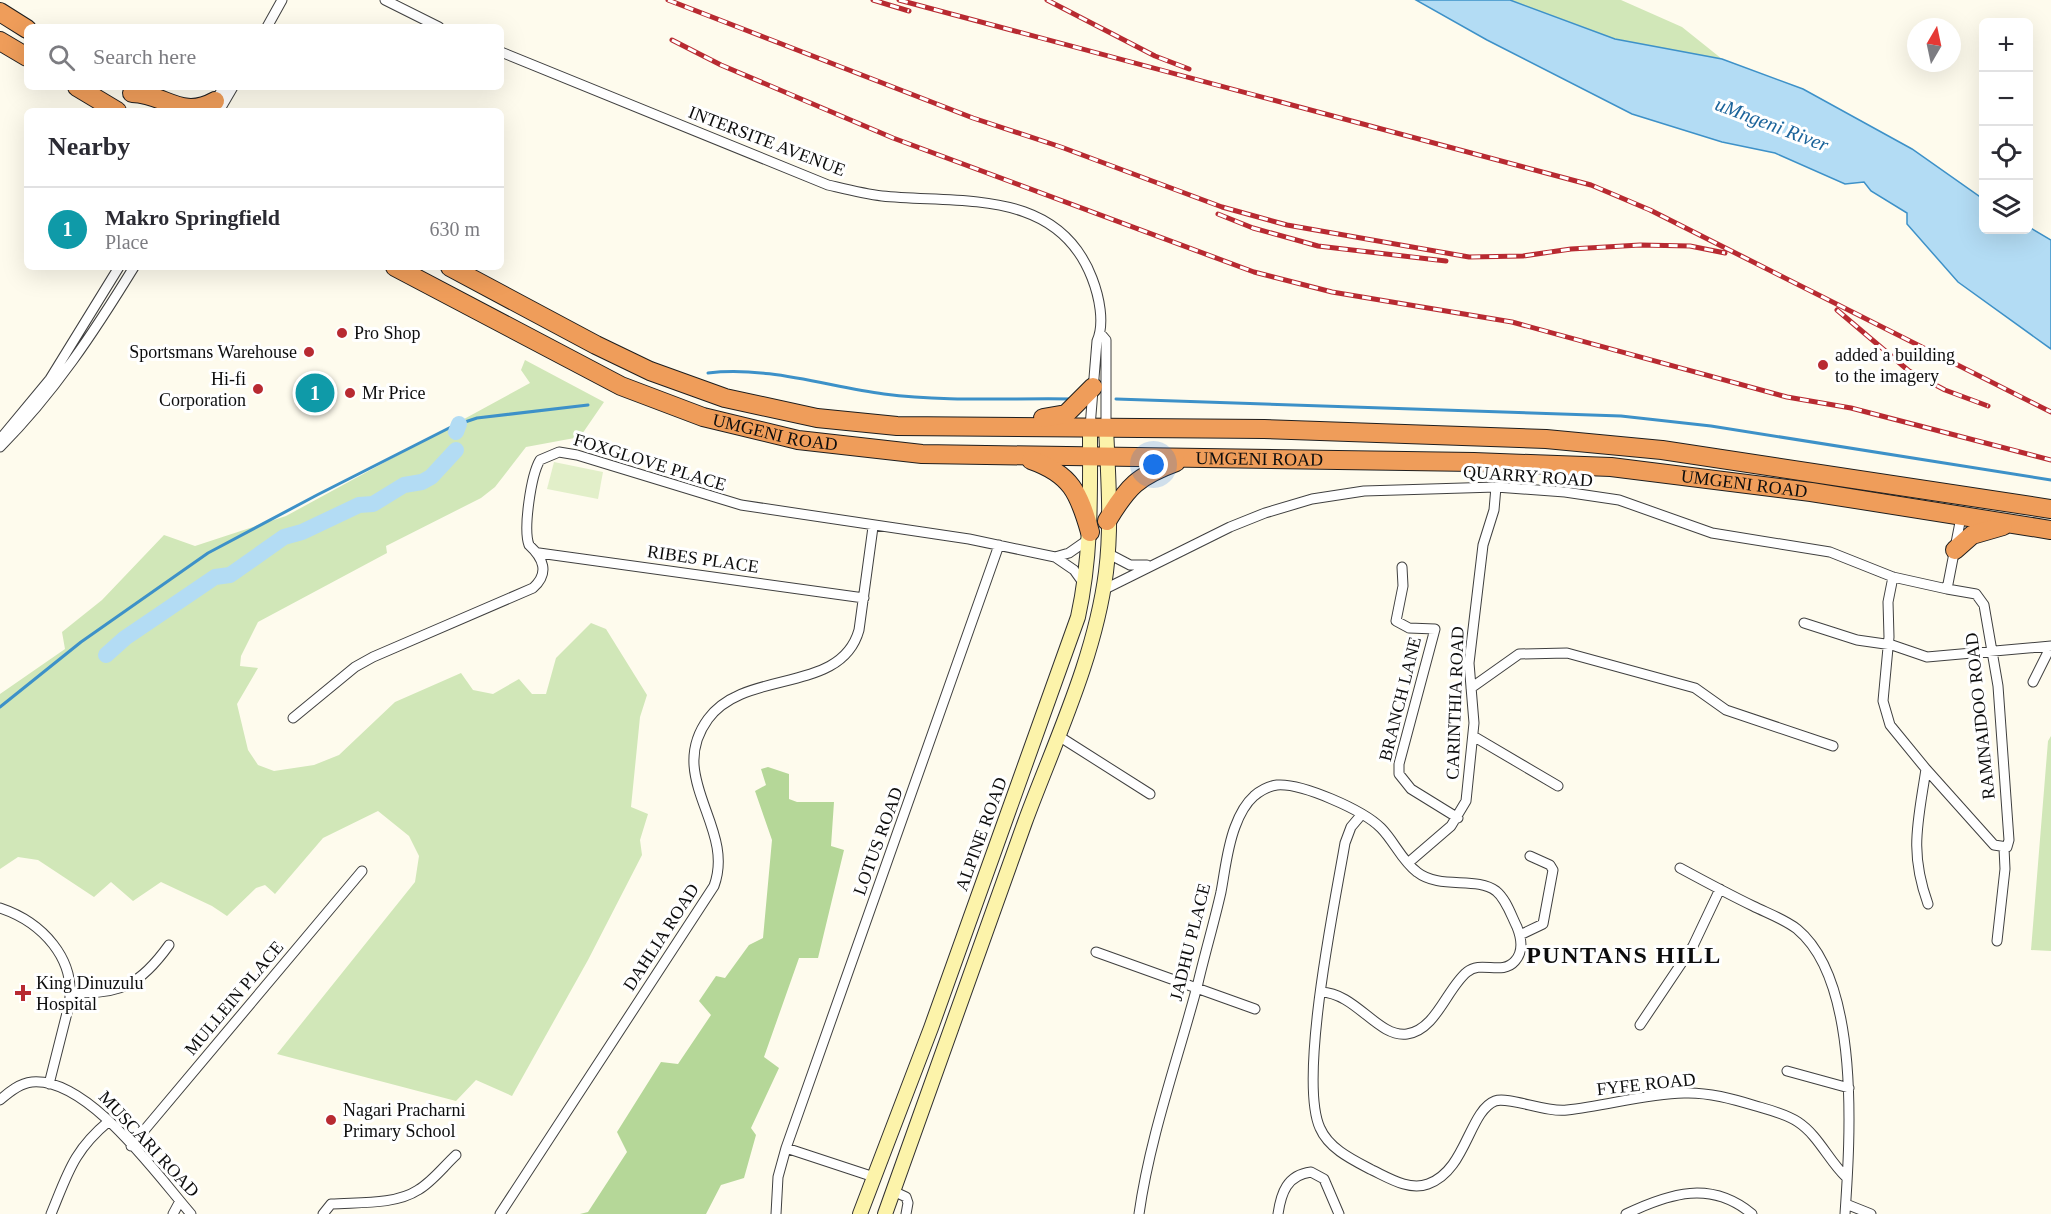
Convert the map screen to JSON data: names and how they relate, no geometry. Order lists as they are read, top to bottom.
{
  "streets": {
    "highway": ["UMGENI ROAD"],
    "main road": ["ALPINE ROAD"],
    "street": [
      "INTERSITE AVENUE",
      "FOXGLOVE PLACE",
      "QUARRY ROAD",
      "RIBES PLACE",
      "BRANCH LANE",
      "CARINTHIA ROAD",
      "RAMNAIDOO ROAD",
      "LOTUS ROAD",
      "DAHLIA ROAD",
      "JADHU PLACE",
      "MULLEIN PLACE",
      "FYFE ROAD",
      "MUSCARI ROAD"
    ]
  },
  "crossings": [
    ["INTERSITE AVENUE", "UMGENI ROAD"],
    ["UMGENI ROAD", "ALPINE ROAD"],
    ["FOXGLOVE PLACE", "RIBES PLACE"],
    ["FOXGLOVE PLACE", "ALPINE ROAD"],
    ["FOXGLOVE PLACE", "LOTUS ROAD"],
    ["FOXGLOVE PLACE", "DAHLIA ROAD"],
    ["QUARRY ROAD", "CARINTHIA ROAD"],
    ["QUARRY ROAD", "RAMNAIDOO ROAD"],
    ["QUARRY ROAD", "ALPINE ROAD"],
    ["RIBES PLACE", "DAHLIA ROAD"],
    ["BRANCH LANE", "CARINTHIA ROAD"],
    ["CARINTHIA ROAD", "JADHU PLACE"],
    ["MULLEIN PLACE", "MUSCARI ROAD"]
  ],
  "districts": ["PUNTANS HILL"],
  "water": ["uMngeni River"],
  "places": {
    "other": [
      "Pro Shop",
      "Sportsmans Warehouse",
      "added a building to the imagery",
      "Hi-fi Corporation",
      "Mr Price",
      "Nagari Pracharni Primary School"
    ],
    "health": ["King Dinuzulu Hospital"]
  },
  "north": "top",
  "page": {
    "map_buttons": ["+", "−"],
    "search": "Search here",
    "heading": "Nearby",
    "list": [
      {
        "mark": "1",
        "name": "Makro Springfield",
        "note": "Place",
        "value": "630 m"
      }
    ],
    "pins": "1"
  }
}
